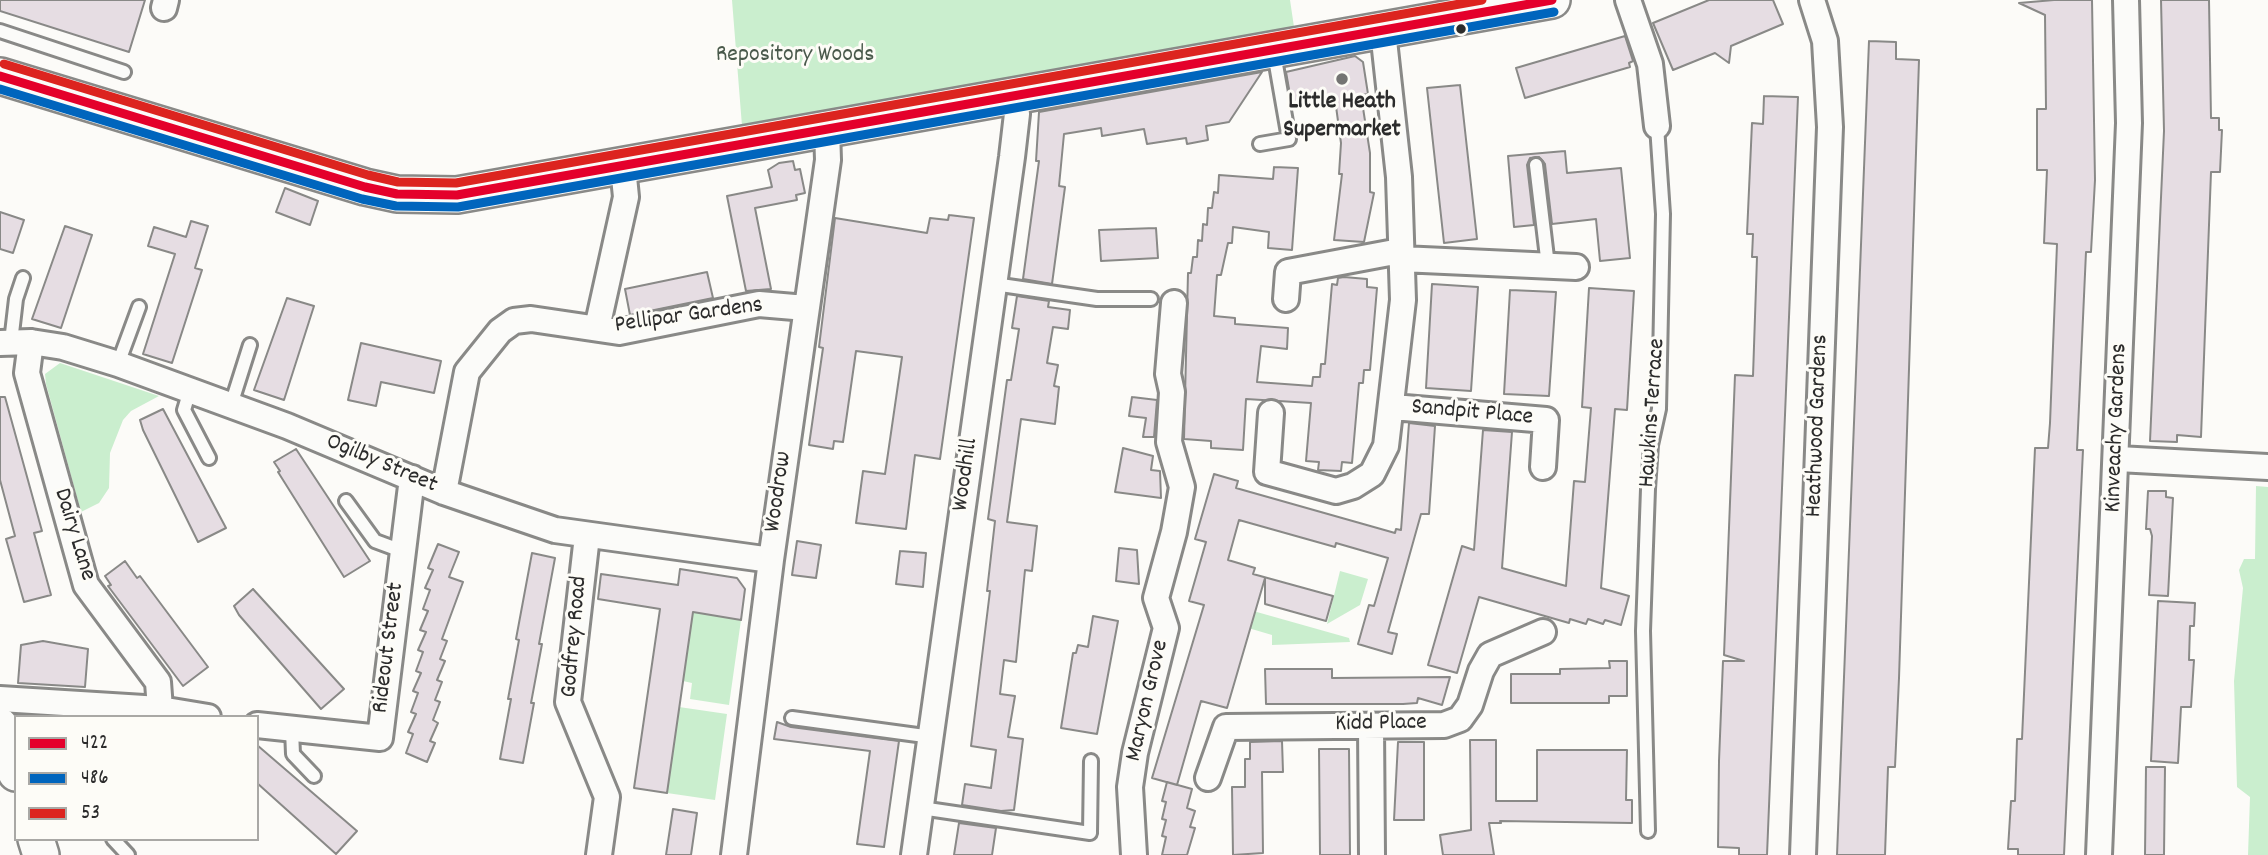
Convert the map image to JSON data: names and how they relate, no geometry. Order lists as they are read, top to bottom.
{
  "streets": {
    "street": [
      "Pellipar Gardens",
      "Hawkins Terrace",
      "Sandpit Place",
      "Heathwood Gardens",
      "Kinveachy Gardens",
      "Ogilby Street",
      "Woodhill",
      "Woodrow",
      "Dairy Lane",
      "Godfrey Road",
      "Rideout Street",
      "Maryon Grove",
      "Kidd Place"
    ]
  },
  "crossings": [
    ["Pellipar Gardens", "Ogilby Street"],
    ["Pellipar Gardens", "Woodrow"],
    ["Ogilby Street", "Woodrow"],
    ["Ogilby Street", "Dairy Lane"],
    ["Ogilby Street", "Godfrey Road"],
    ["Ogilby Street", "Rideout Street"]
  ],
  "parks": ["Repository Woods"],
  "places": ["Little Heath Supermarket"],
  "lines": ["transit line 422", "transit line 53", "transit line 486"],
  "legend": ["422", "486", "53"]
}
